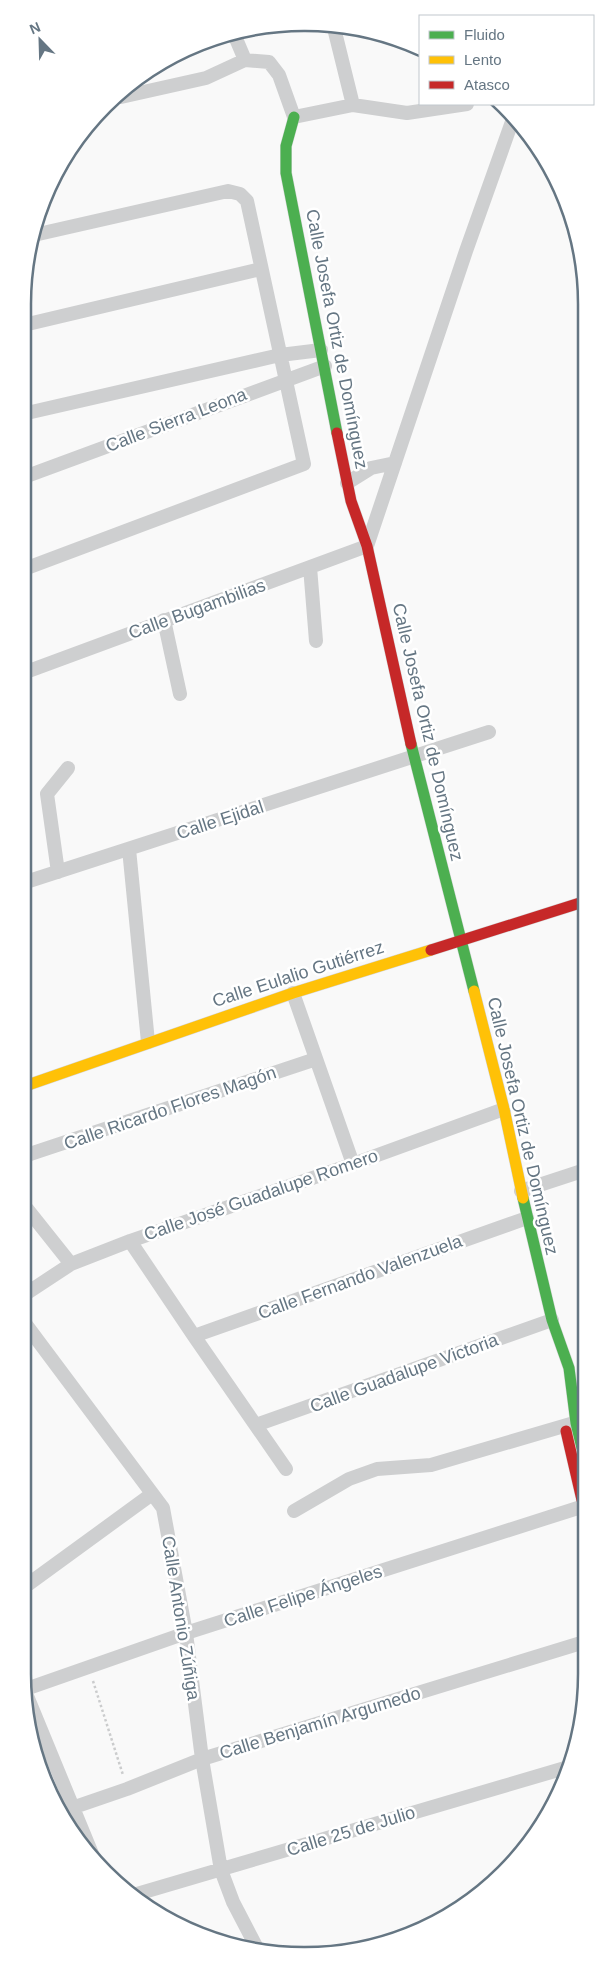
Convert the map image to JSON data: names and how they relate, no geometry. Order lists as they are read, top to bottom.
{
  "streets": {
    "street": [
      "Calle Josefa Ortiz de Domínguez",
      "Calle Sierra Leona",
      "Calle Bugambilias",
      "Calle Ejidal",
      "Calle Eulalio Gutiérrez",
      "Calle Ricardo Flores Magón",
      "Calle José Guadalupe Romero",
      "Calle Fernando Valenzuela",
      "Calle Guadalupe Victoria",
      "Calle Felipe Ángeles",
      "Calle Antonio Zúñiga",
      "Calle Benjamín Argumedo",
      "Calle 25 de Julio"
    ]
  },
  "crossings": [
    ["Calle Josefa Ortiz de Domínguez", "Calle Sierra Leona"],
    ["Calle Josefa Ortiz de Domínguez", "Calle Bugambilias"],
    ["Calle Josefa Ortiz de Domínguez", "Calle Ejidal"],
    ["Calle Josefa Ortiz de Domínguez", "Calle Eulalio Gutiérrez"],
    ["Calle Josefa Ortiz de Domínguez", "Calle José Guadalupe Romero"],
    ["Calle Josefa Ortiz de Domínguez", "Calle Fernando Valenzuela"],
    ["Calle Josefa Ortiz de Domínguez", "Calle Guadalupe Victoria"],
    ["Calle Felipe Ángeles", "Calle Antonio Zúñiga"],
    ["Calle Antonio Zúñiga", "Calle Benjamín Argumedo"],
    ["Calle Antonio Zúñiga", "Calle 25 de Julio"]
  ],
  "legend": ["Fluido", "Lento", "Atasco"],
  "north": "top left"
}
